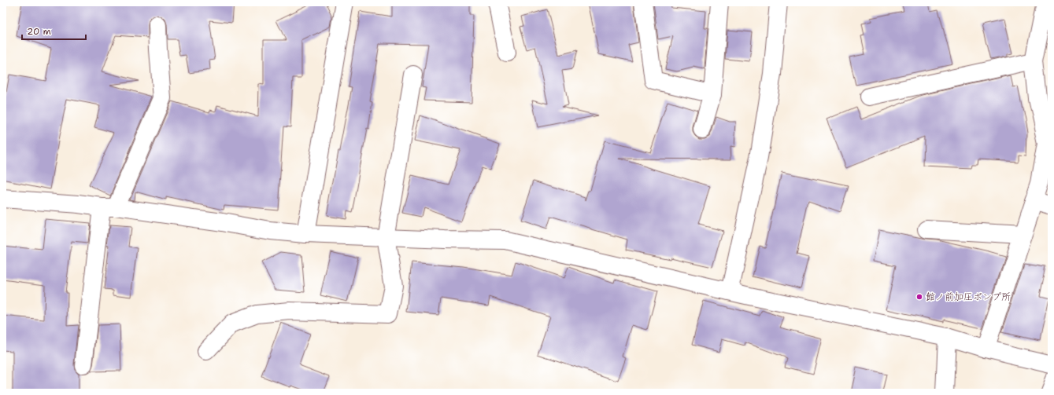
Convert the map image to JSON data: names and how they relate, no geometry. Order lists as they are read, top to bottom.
{
  "places": ["館ノ前加圧ポンプ所"],
  "scale_bar": "20 m"
}
